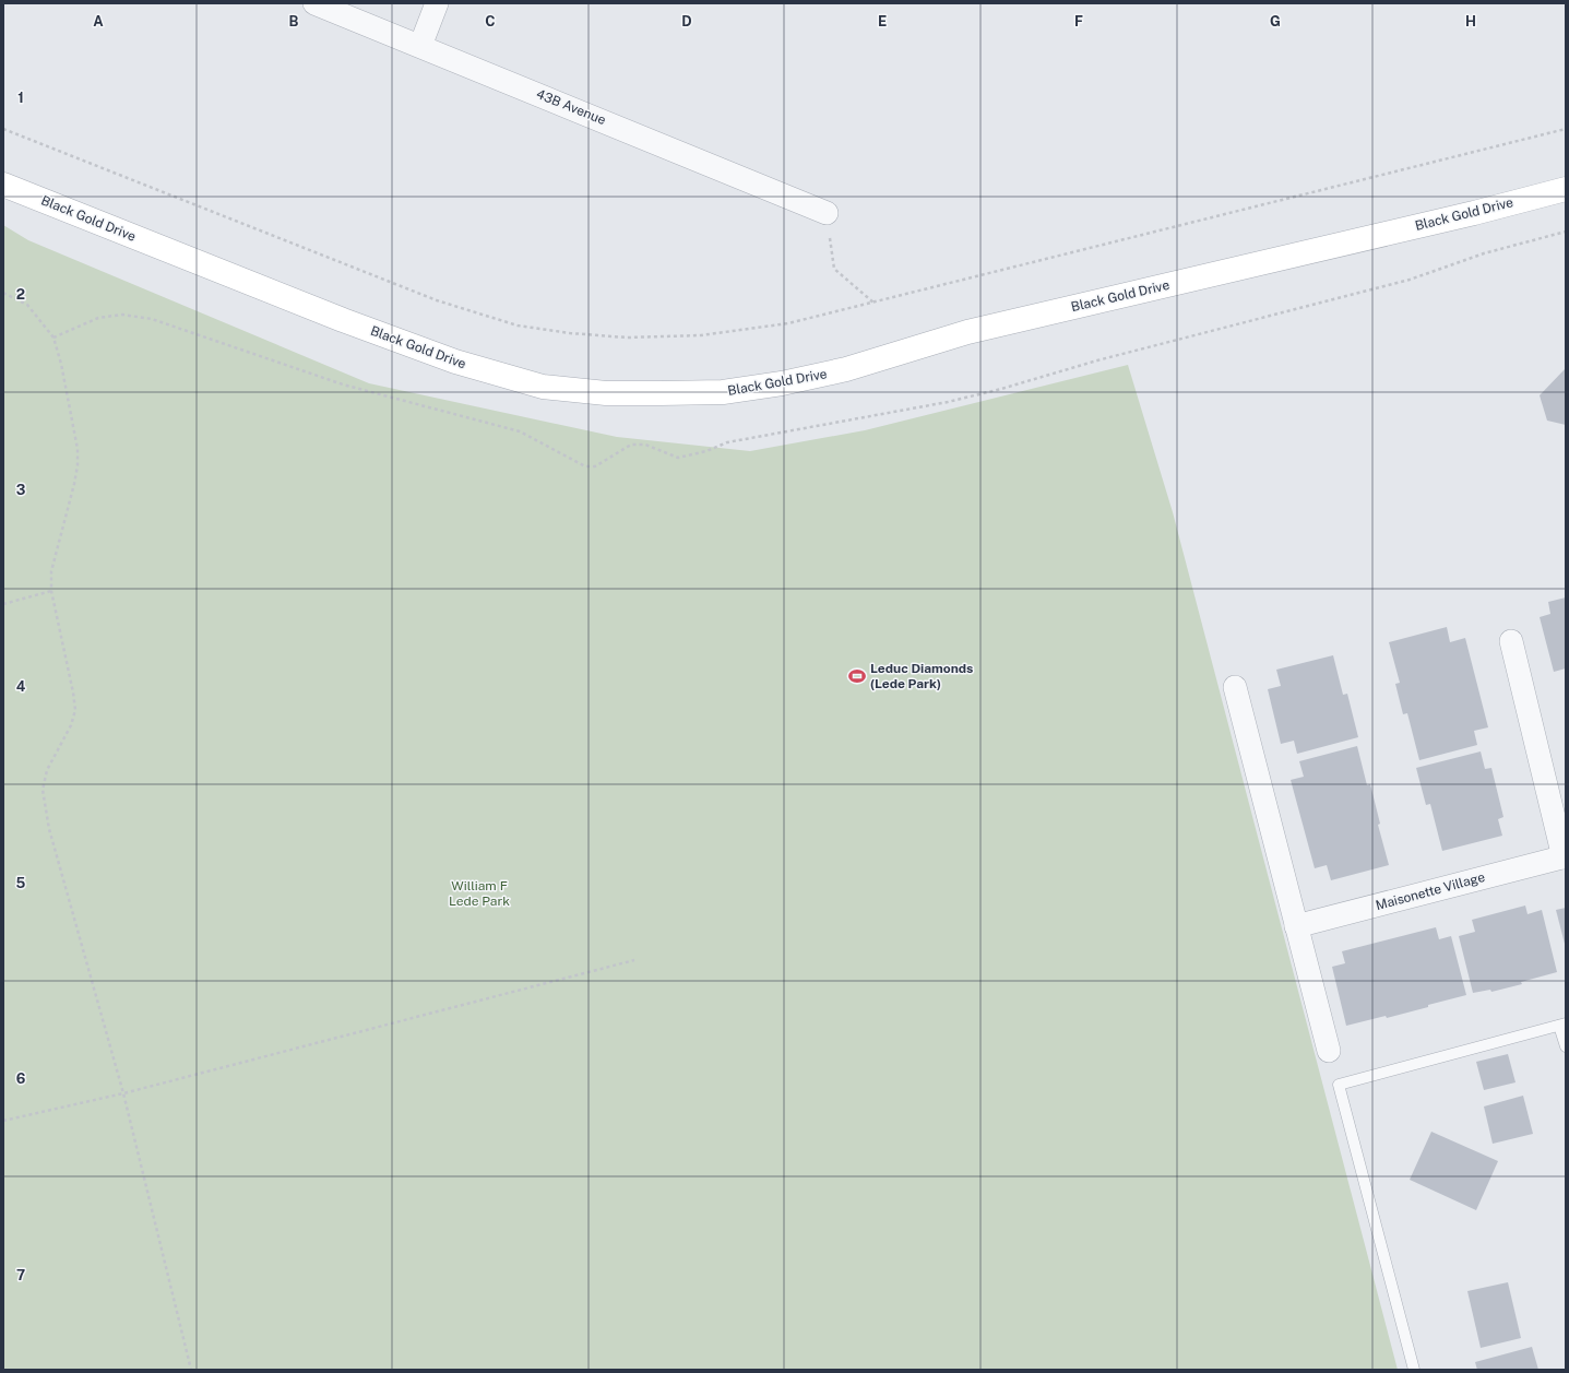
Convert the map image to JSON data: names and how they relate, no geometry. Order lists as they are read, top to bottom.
{
  "streets": {
    "main road": ["Black Gold Drive"],
    "street": ["43B Avenue", "Maisonette Village"]
  },
  "parks": ["William F Lede Park"],
  "places": {
    "sports": ["Leduc Diamonds (Lede Park)"]
  },
  "grid": {
    "columns": [
      "A",
      "B",
      "C",
      "D",
      "E",
      "F",
      "G",
      "H"
    ],
    "rows": [
      "1",
      "2",
      "3",
      "4",
      "5",
      "6",
      "7"
    ]
  }
}
